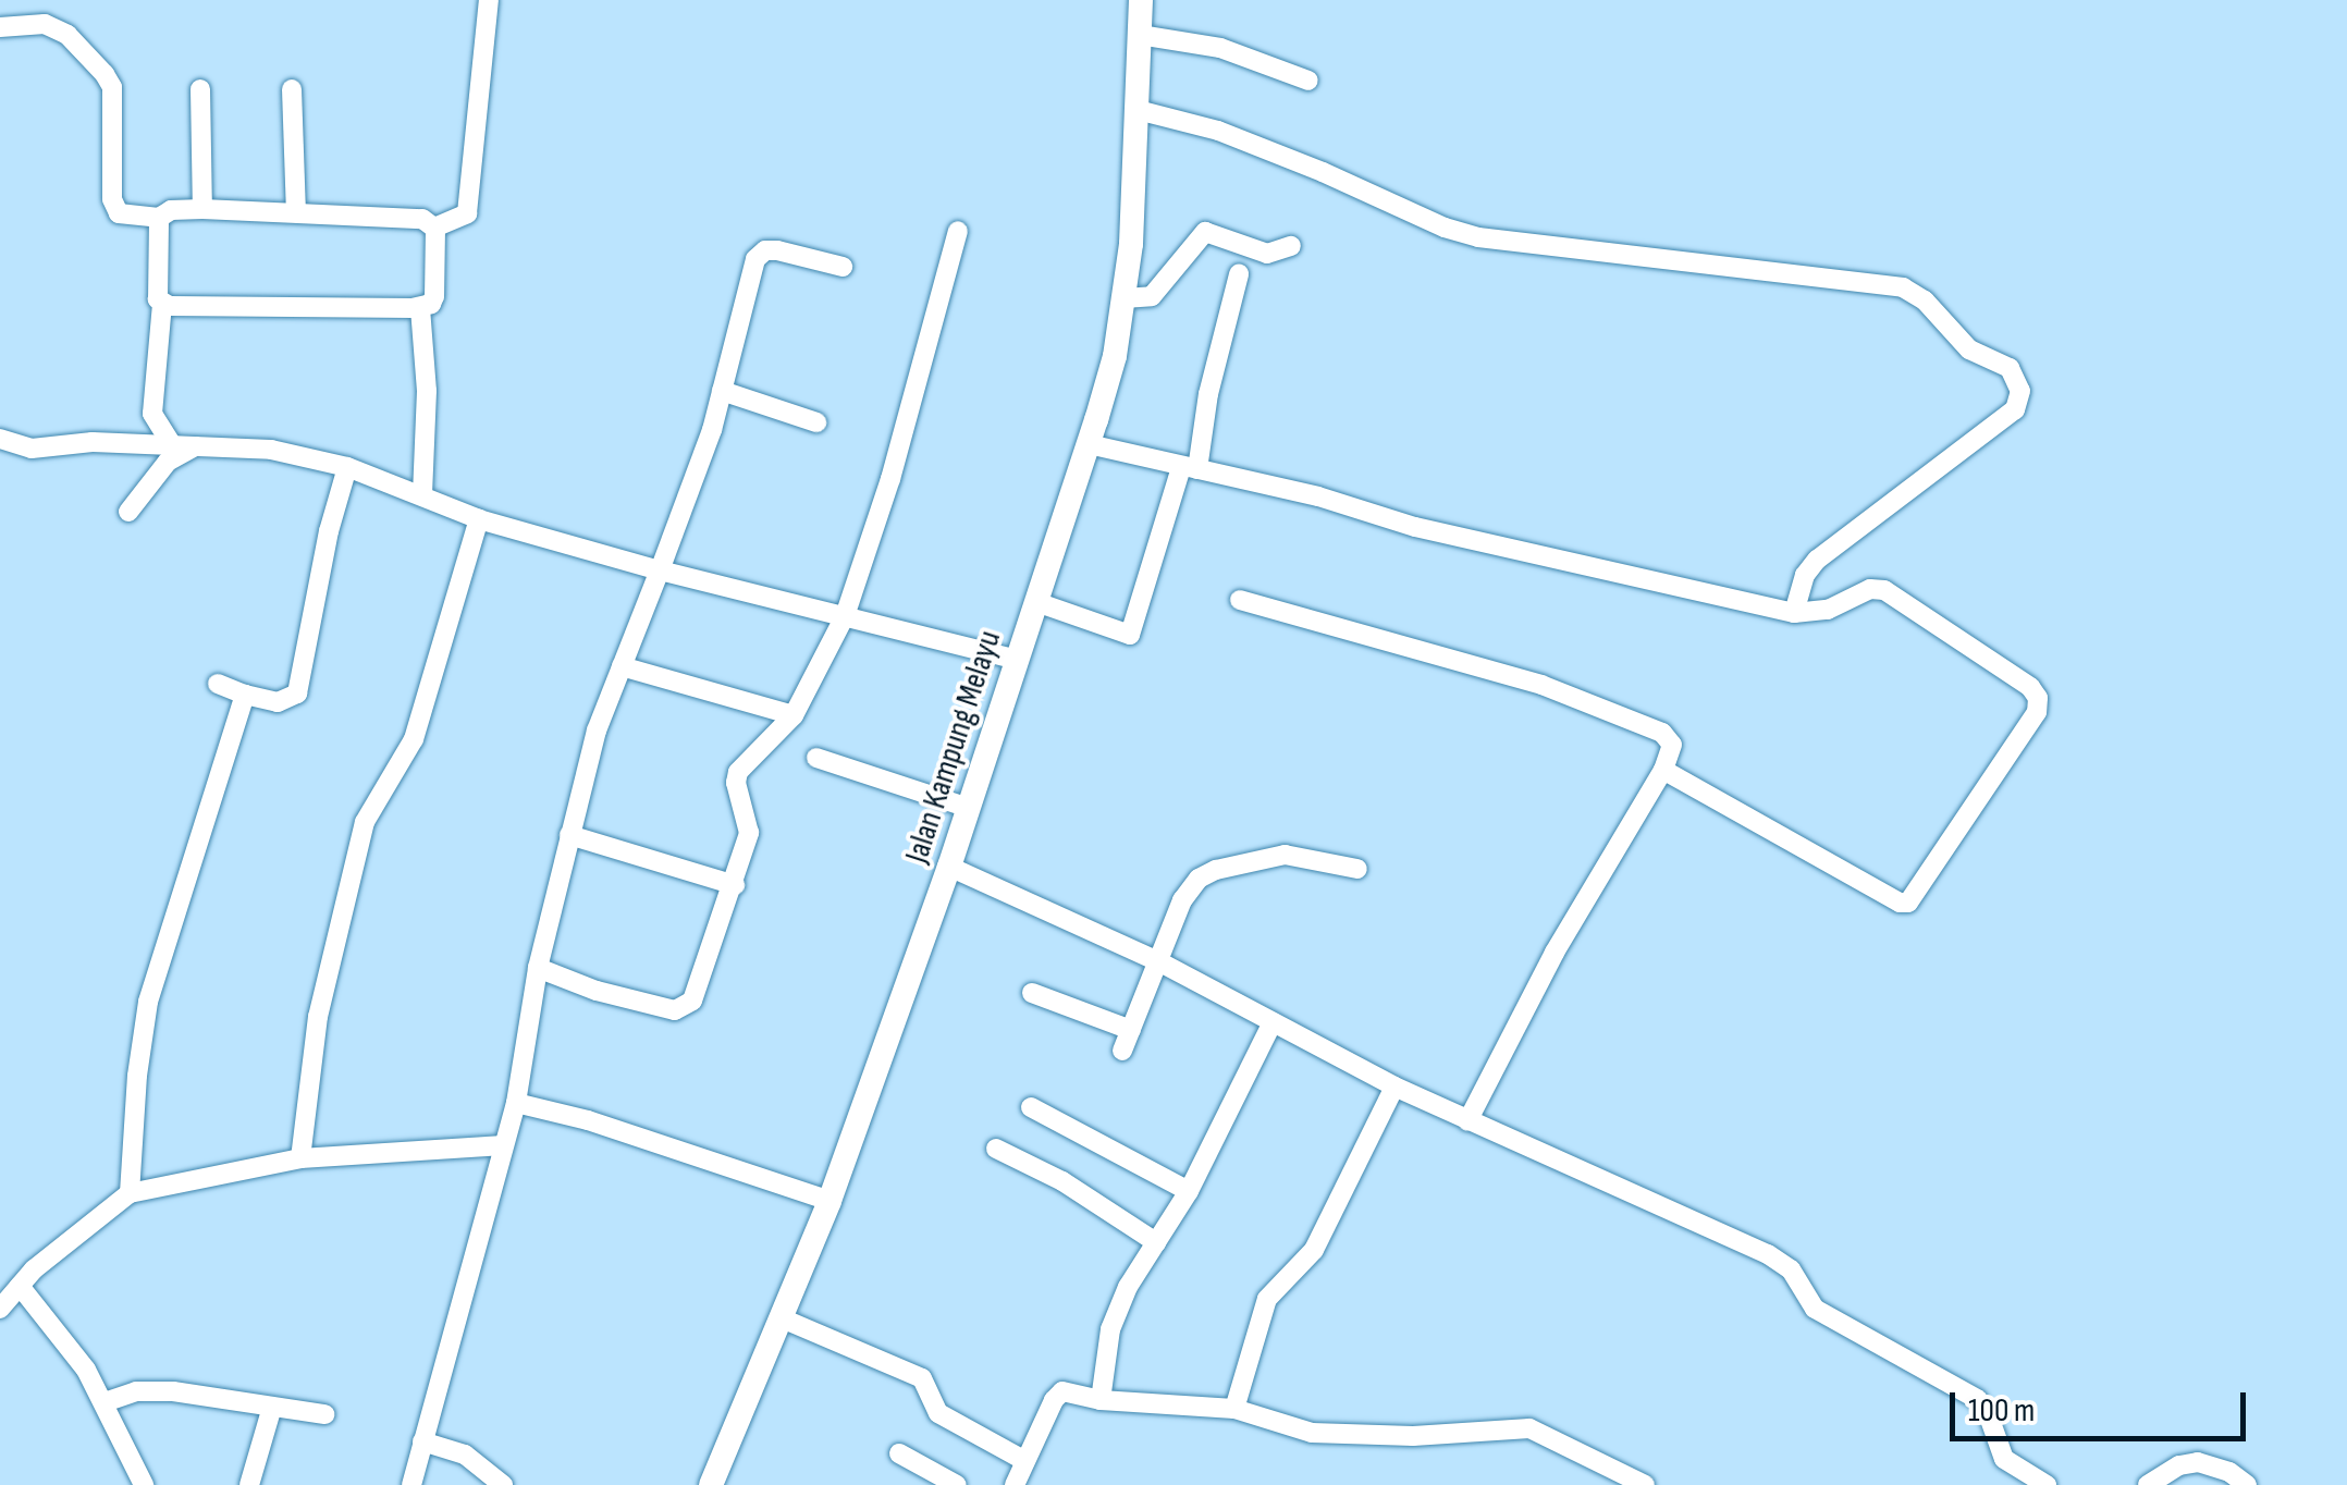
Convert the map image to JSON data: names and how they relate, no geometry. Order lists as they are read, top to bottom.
{
  "streets": {
    "main road": ["Jalan Kampung Melayu"]
  },
  "scale_bar": "100 m"
}
